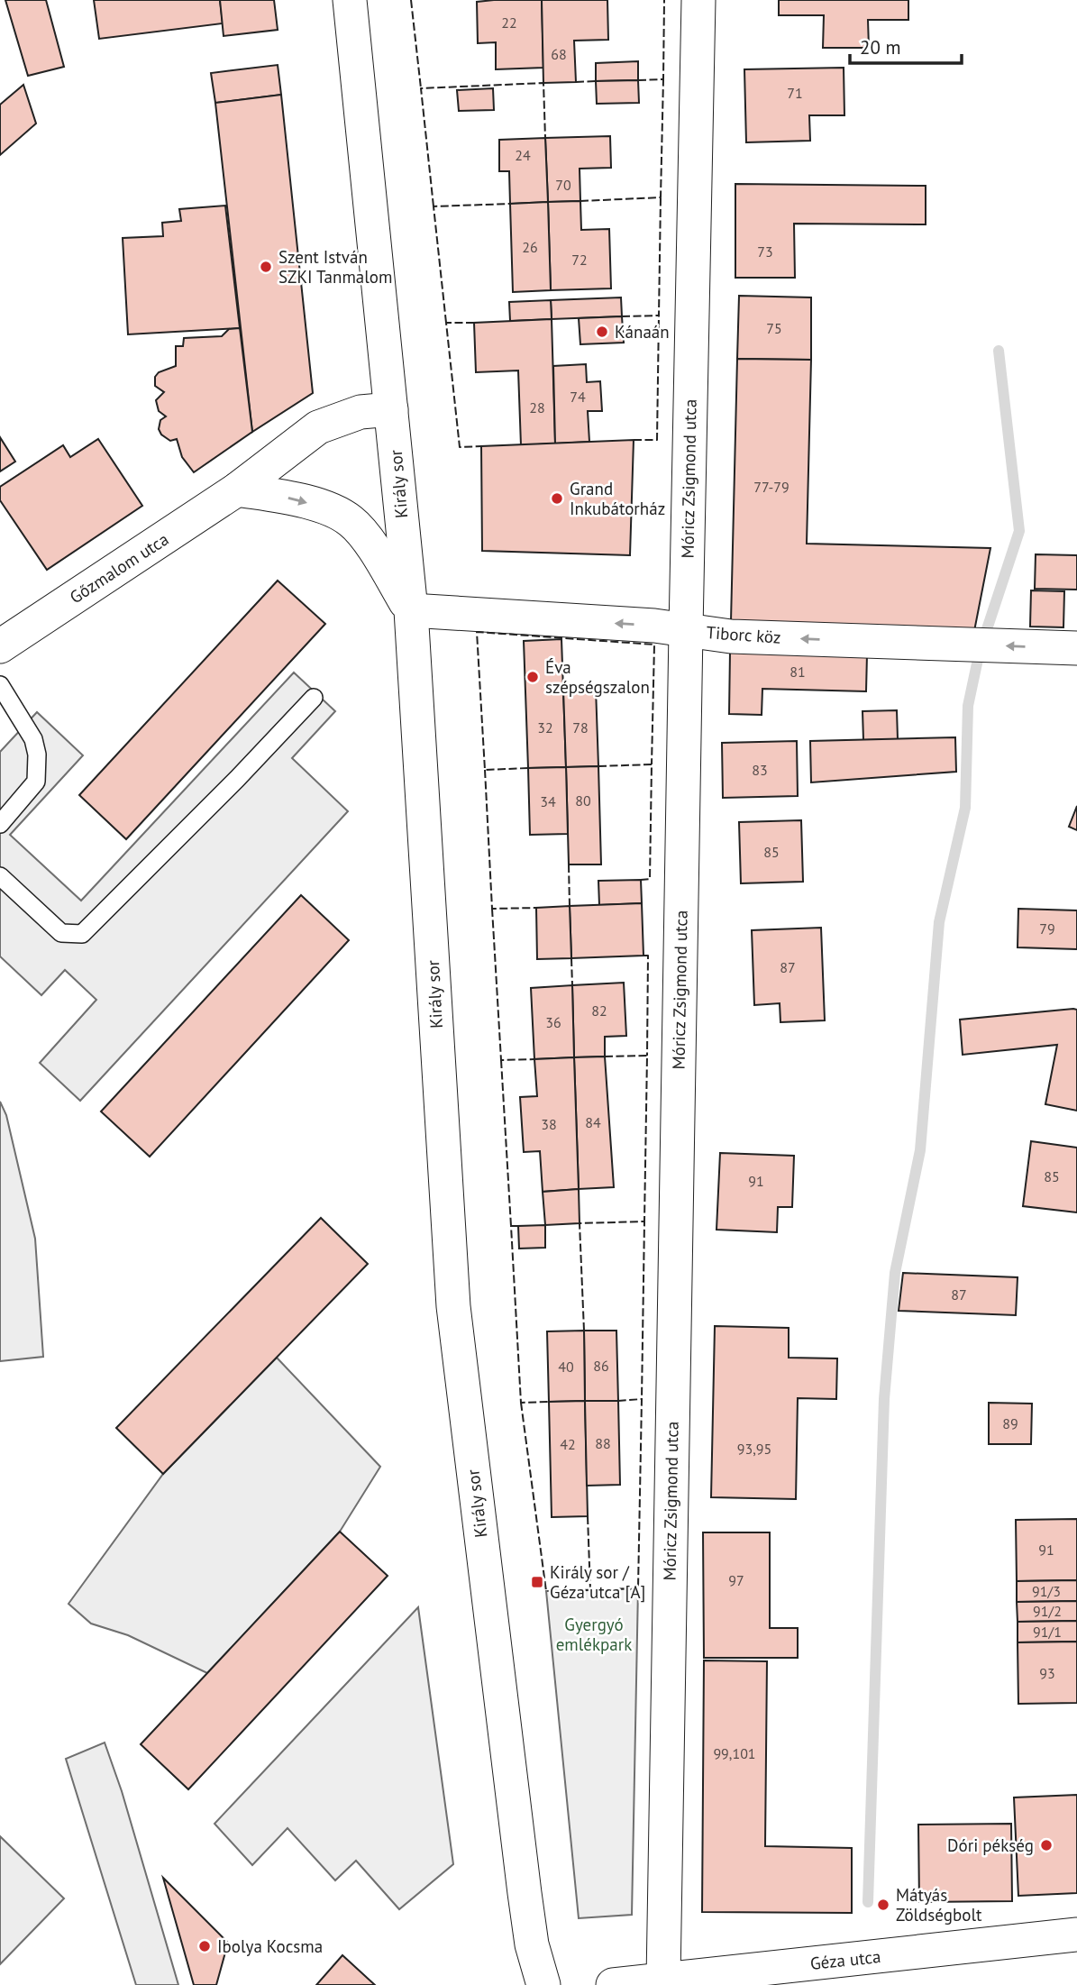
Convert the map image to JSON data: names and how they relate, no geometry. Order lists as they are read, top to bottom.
{
  "streets": {
    "street": [
      "Móricz Zsigmond utca",
      "Király sor",
      "Gőzmalom utca",
      "Tiborc köz",
      "Géza utca"
    ]
  },
  "crossings": [
    ["Móricz Zsigmond utca", "Tiborc köz"],
    ["Móricz Zsigmond utca", "Géza utca"],
    ["Király sor", "Gőzmalom utca"],
    ["Király sor", "Tiborc köz"]
  ],
  "one_way": ["Tiborc köz"],
  "parks": ["Gyergyó emlékpark"],
  "places": {
    "other": [
      "Szent István SZKI Tanmalom",
      "Kánaán",
      "Grand Inkubátorház",
      "Éva szépségszalon",
      "Dóri pékség",
      "Mátyás Zöldségbolt",
      "Ibolya Kocsma"
    ],
    "transit": ["Király sor / Géza utca [A]"]
  },
  "house_numbers": [
    "22",
    "68",
    "71",
    "24",
    "70",
    "26",
    "73",
    "72",
    "75",
    "74",
    "28",
    "77-79",
    "81",
    "32",
    "78",
    "83",
    "80",
    "34",
    "85",
    "79",
    "87",
    "82",
    "36",
    "84",
    "38",
    "85",
    "91",
    "87",
    "86",
    "40",
    "89",
    "88",
    "42",
    "93,95",
    "91",
    "97",
    "91/3",
    "91/2",
    "91/1",
    "93",
    "99,101"
  ],
  "scale_bar": "20 m"
}
